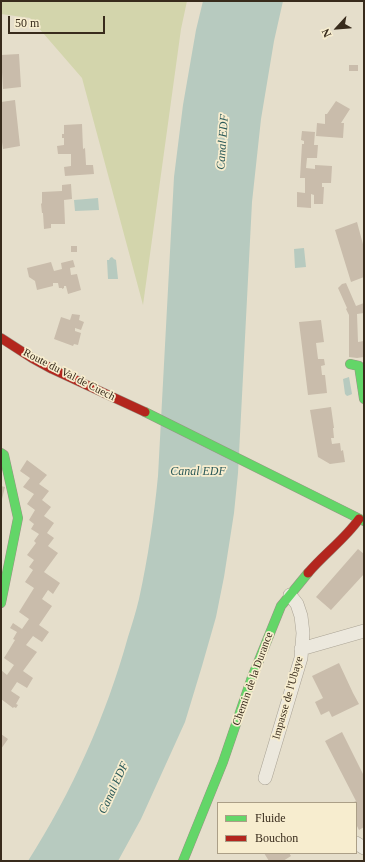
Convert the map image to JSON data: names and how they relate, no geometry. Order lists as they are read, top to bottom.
{
  "streets": {
    "street": ["Route du Val de Cuech", "Chemin de la Durance", "Impasse de l'Ubaye"]
  },
  "crossings": [
    ["Route du Val de Cuech", "Chemin de la Durance"],
    ["Chemin de la Durance", "Impasse de l'Ubaye"]
  ],
  "water": ["Canal EDF"],
  "legend": ["Fluide", "Bouchon"],
  "scale_bar": "50 m",
  "north": "bottom left"
}
